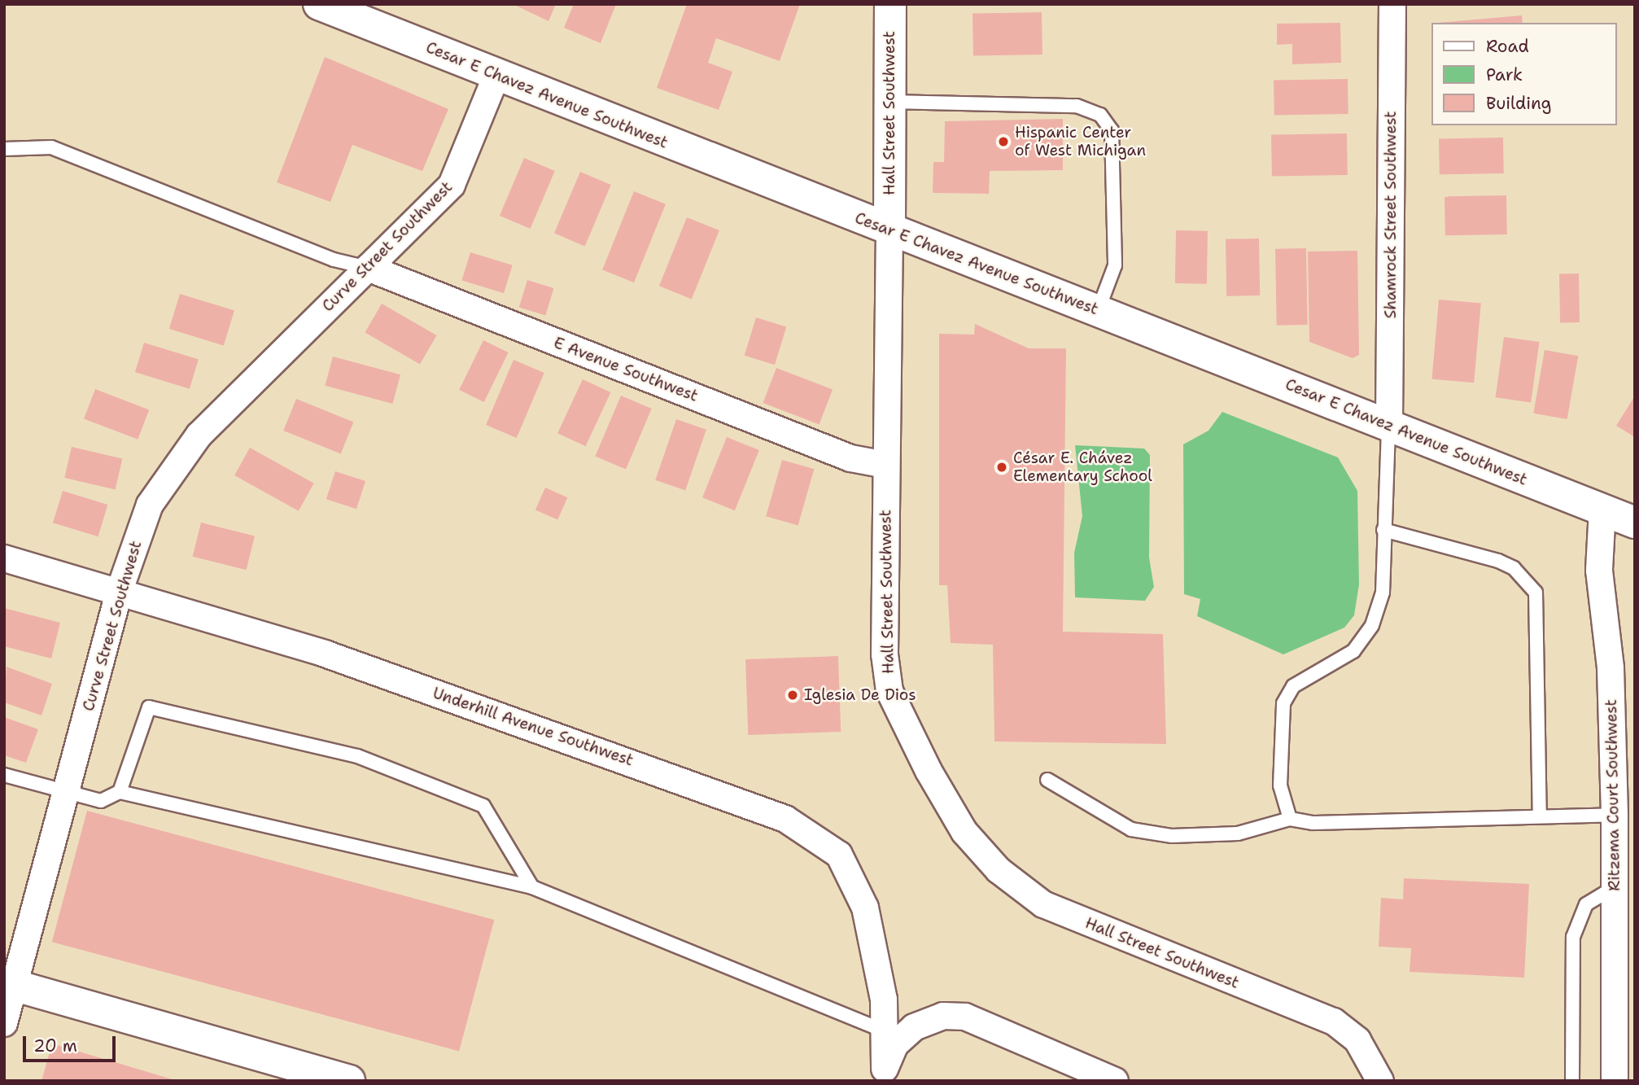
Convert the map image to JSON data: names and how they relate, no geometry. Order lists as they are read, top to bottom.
{
  "streets": {
    "main road": ["Cesar E Chavez Avenue Southwest", "Hall Street Southwest"],
    "street": [
      "Shamrock Street Southwest",
      "Curve Street Southwest",
      "E Avenue Southwest",
      "Underhill Avenue Southwest",
      "Ritzema Court Southwest"
    ]
  },
  "crossings": [
    ["Cesar E Chavez Avenue Southwest", "Hall Street Southwest"],
    ["Cesar E Chavez Avenue Southwest", "Shamrock Street Southwest"],
    ["Cesar E Chavez Avenue Southwest", "Curve Street Southwest"],
    ["Cesar E Chavez Avenue Southwest", "Ritzema Court Southwest"],
    ["Hall Street Southwest", "E Avenue Southwest"],
    ["Curve Street Southwest", "E Avenue Southwest"],
    ["Curve Street Southwest", "Underhill Avenue Southwest"]
  ],
  "places": ["Hispanic Center of West Michigan", "César E. Chávez Elementary School", "Iglesia De Dios"],
  "legend": ["Road", "Park", "Building"],
  "scale_bar": "20 m"
}
